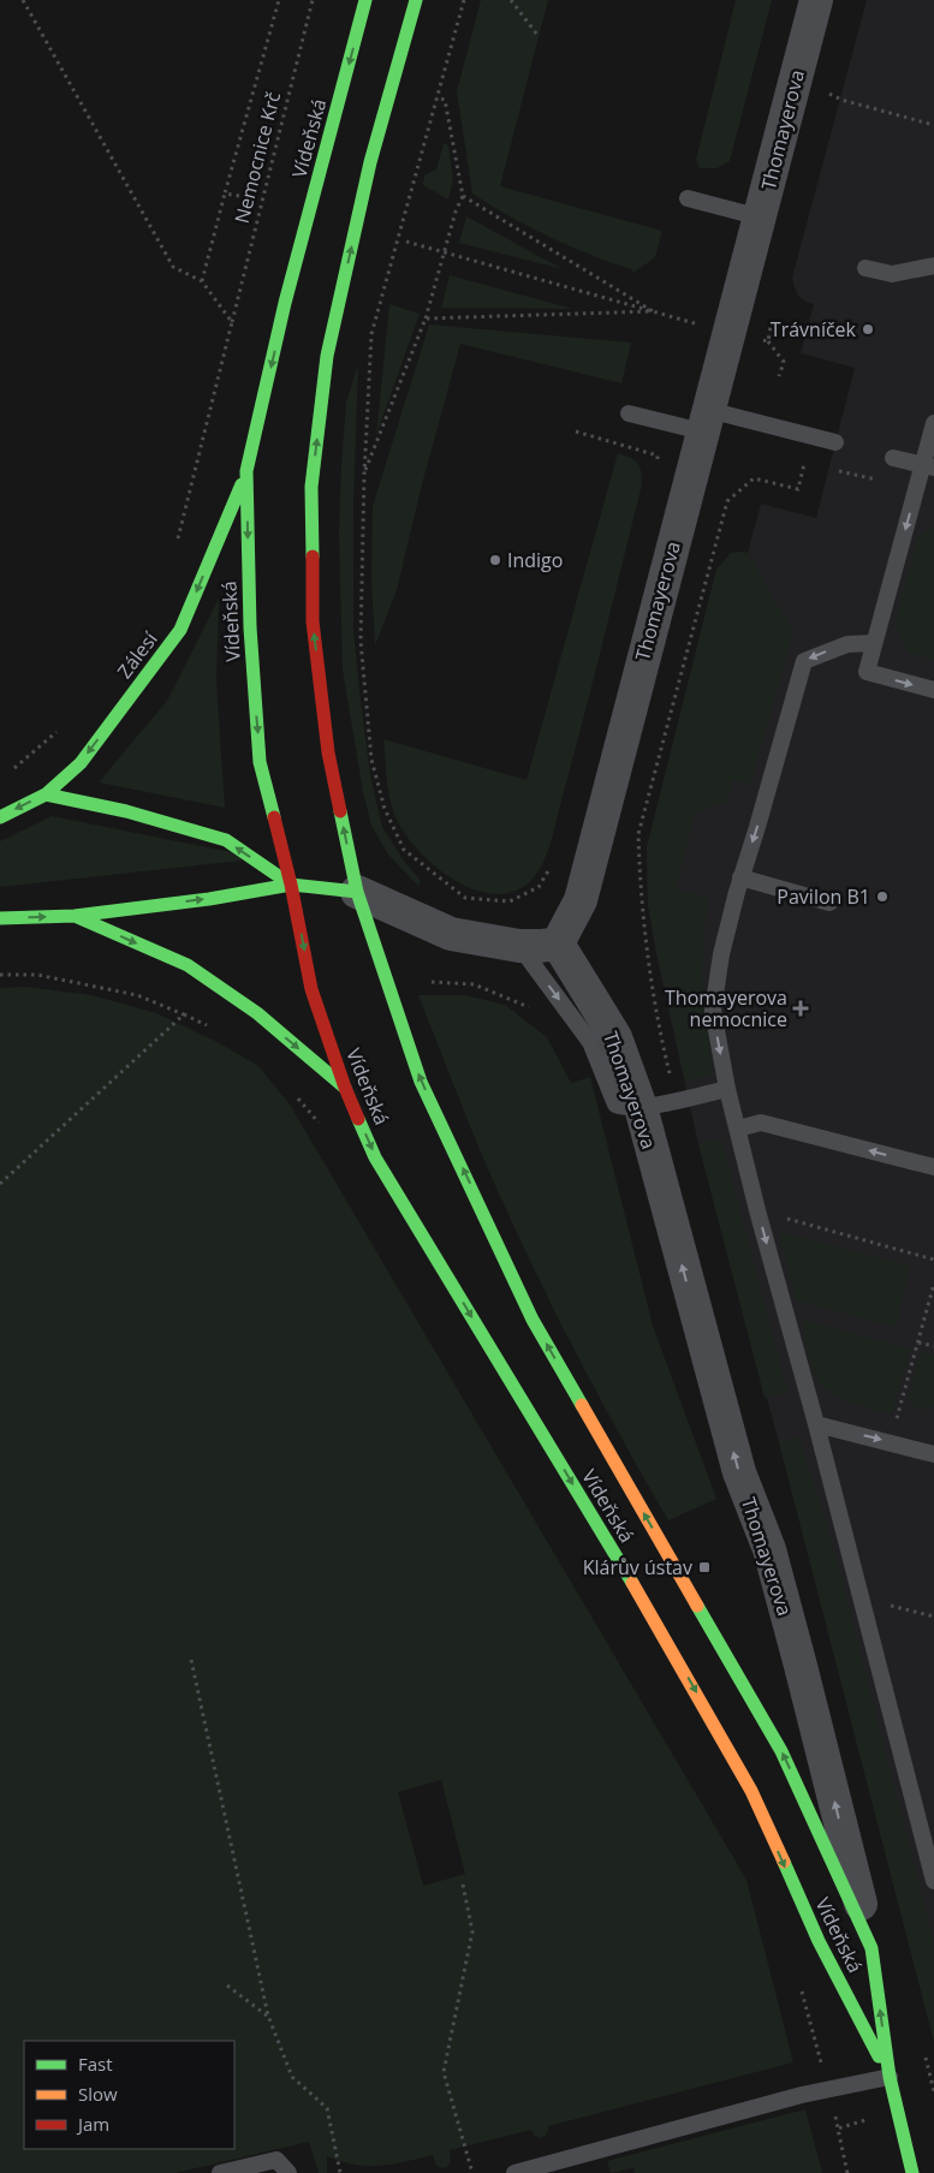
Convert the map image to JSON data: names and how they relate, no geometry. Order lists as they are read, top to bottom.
{
  "streets": {
    "main road": ["Vídeňská", "Zálesí"],
    "street": ["Thomayerova"],
    "path": ["Nemocnice Krč"]
  },
  "crossings": [
    ["Thomayerova", "Vídeňská"],
    ["Vídeňská", "Zálesí"]
  ],
  "one_way": ["Thomayerova", "Zálesí"],
  "places": {
    "other": ["Trávníček", "Indigo", "Pavilon B1"],
    "health": ["Thomayerova nemocnice"],
    "transit": ["Klárův ústav"]
  },
  "legend": ["Fast", "Slow", "Jam"]
}
